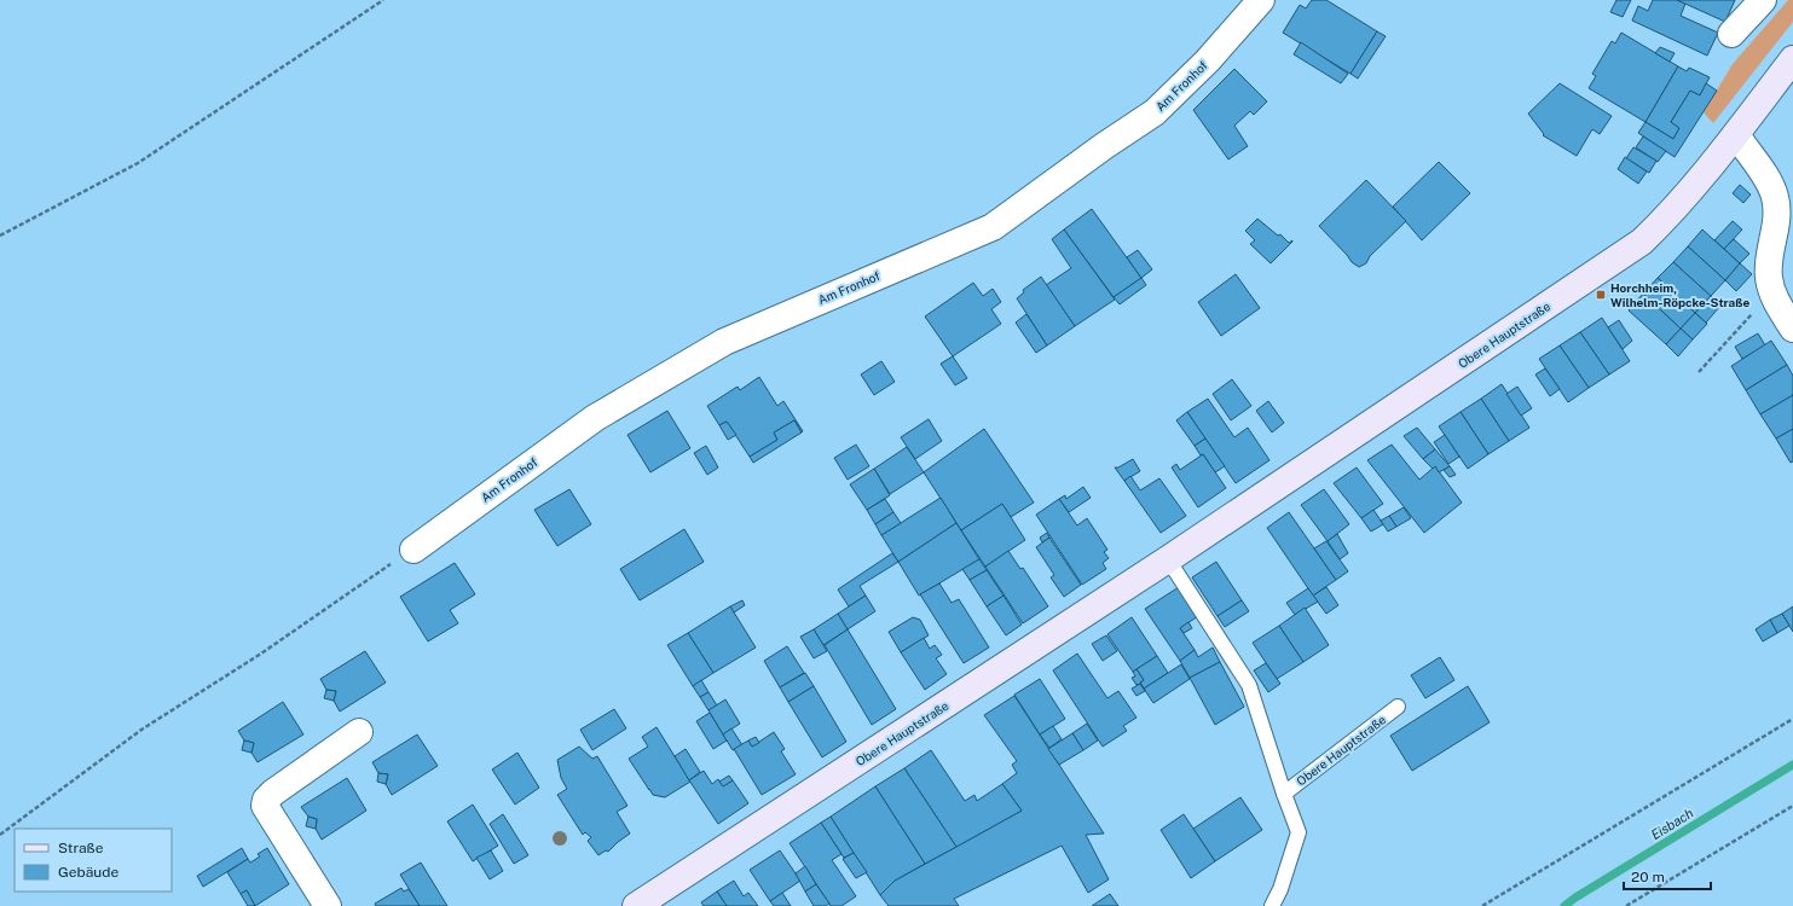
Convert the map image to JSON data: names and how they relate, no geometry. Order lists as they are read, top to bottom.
{
  "streets": {
    "main road": ["Obere Hauptstraße"],
    "street": ["Am Fronhof"]
  },
  "water": ["Eisbach"],
  "places": {
    "transit": ["Horchheim, Wilhelm-Röpcke-Straße"]
  },
  "legend": ["Straße", "Gebäude"],
  "scale_bar": "20 m"
}
